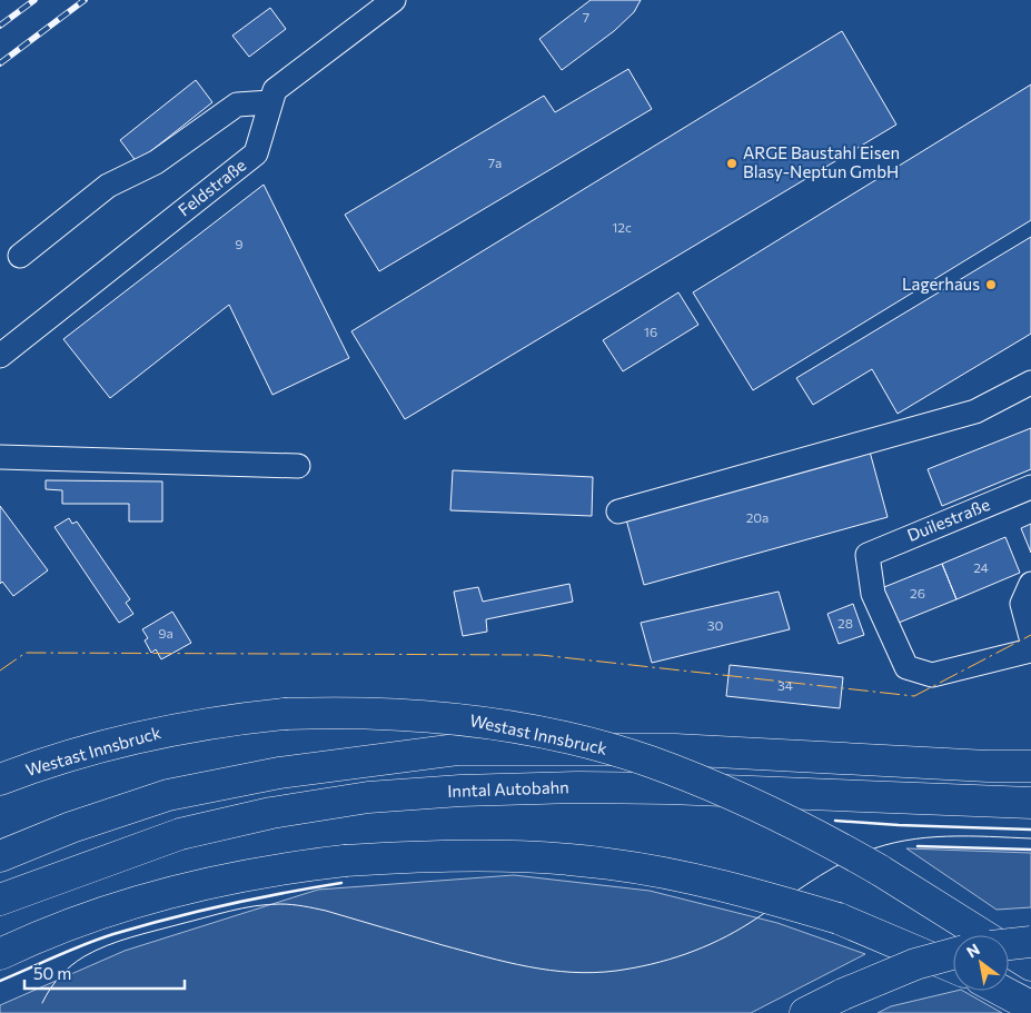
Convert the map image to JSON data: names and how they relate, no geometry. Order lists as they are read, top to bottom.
{
  "streets": {
    "main road": ["Westast Innsbruck", "Inntal Autobahn"],
    "street": ["Feldstraße", "Duilestraße"]
  },
  "places": ["ARGE Baustahl Eisen Blasy-Neptun GmbH", "Lagerhaus"],
  "house_numbers": [
    "7",
    "7a",
    "12c",
    "9",
    "16",
    "20a",
    "24",
    "26",
    "28",
    "30",
    "9a",
    "34"
  ],
  "scale_bar": "50 m",
  "north": "top left"
}
